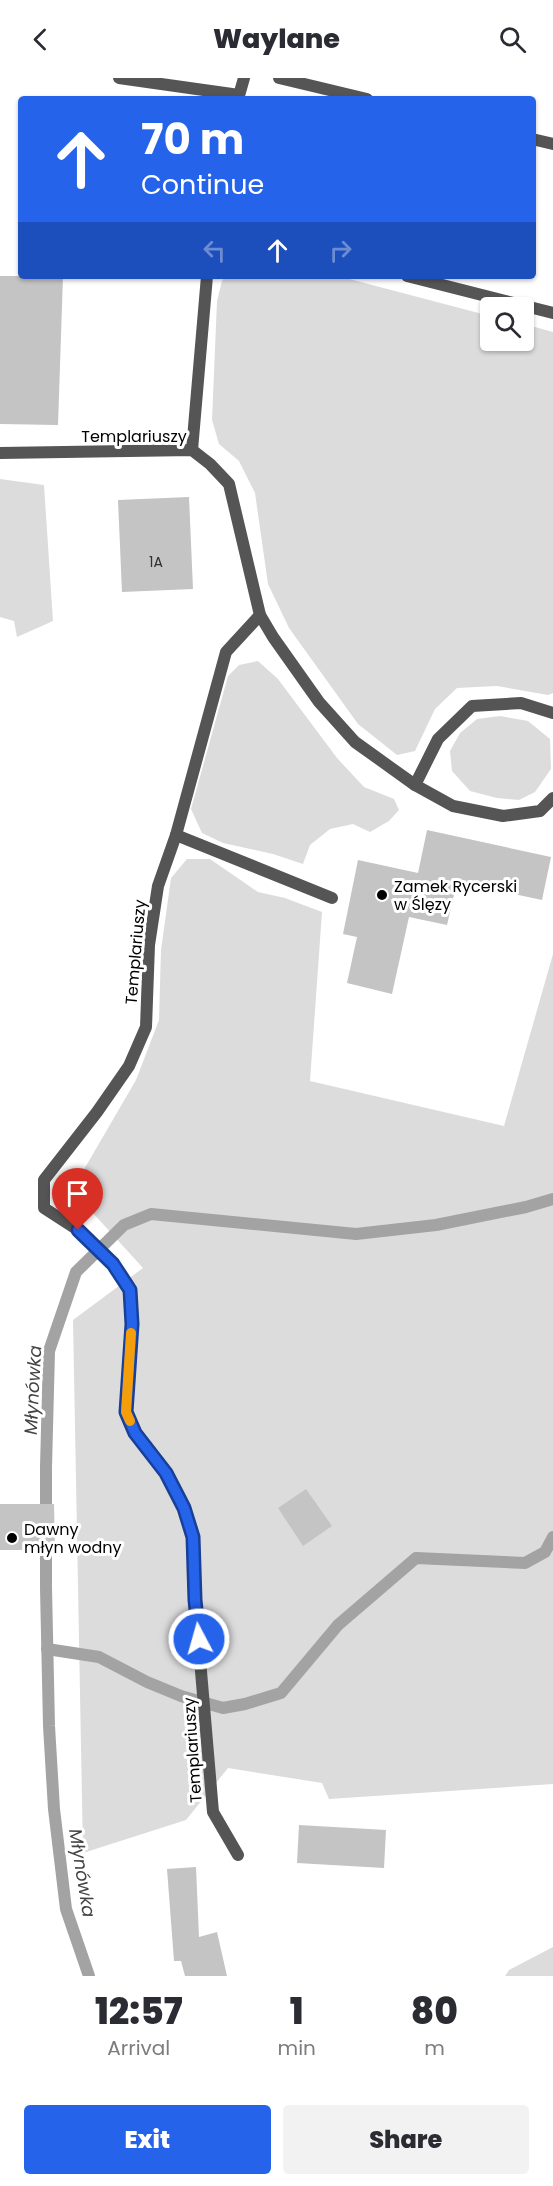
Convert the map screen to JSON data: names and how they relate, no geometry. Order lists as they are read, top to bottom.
{
  "streets": {
    "lane": ["Templariuszy"]
  },
  "water": ["Młynówka"],
  "places": ["Zamek Rycerski w Ślęzy", "Dawny młyn wodny"],
  "house_numbers": ["1A"],
  "page": {
    "header": "Waylane",
    "turn": ["70 m", "Continue"],
    "eta": [
      "12:57",
      "Arrival",
      "1",
      "min",
      "80",
      "m"
    ],
    "buttons": ["Exit", "Share"]
  }
}
